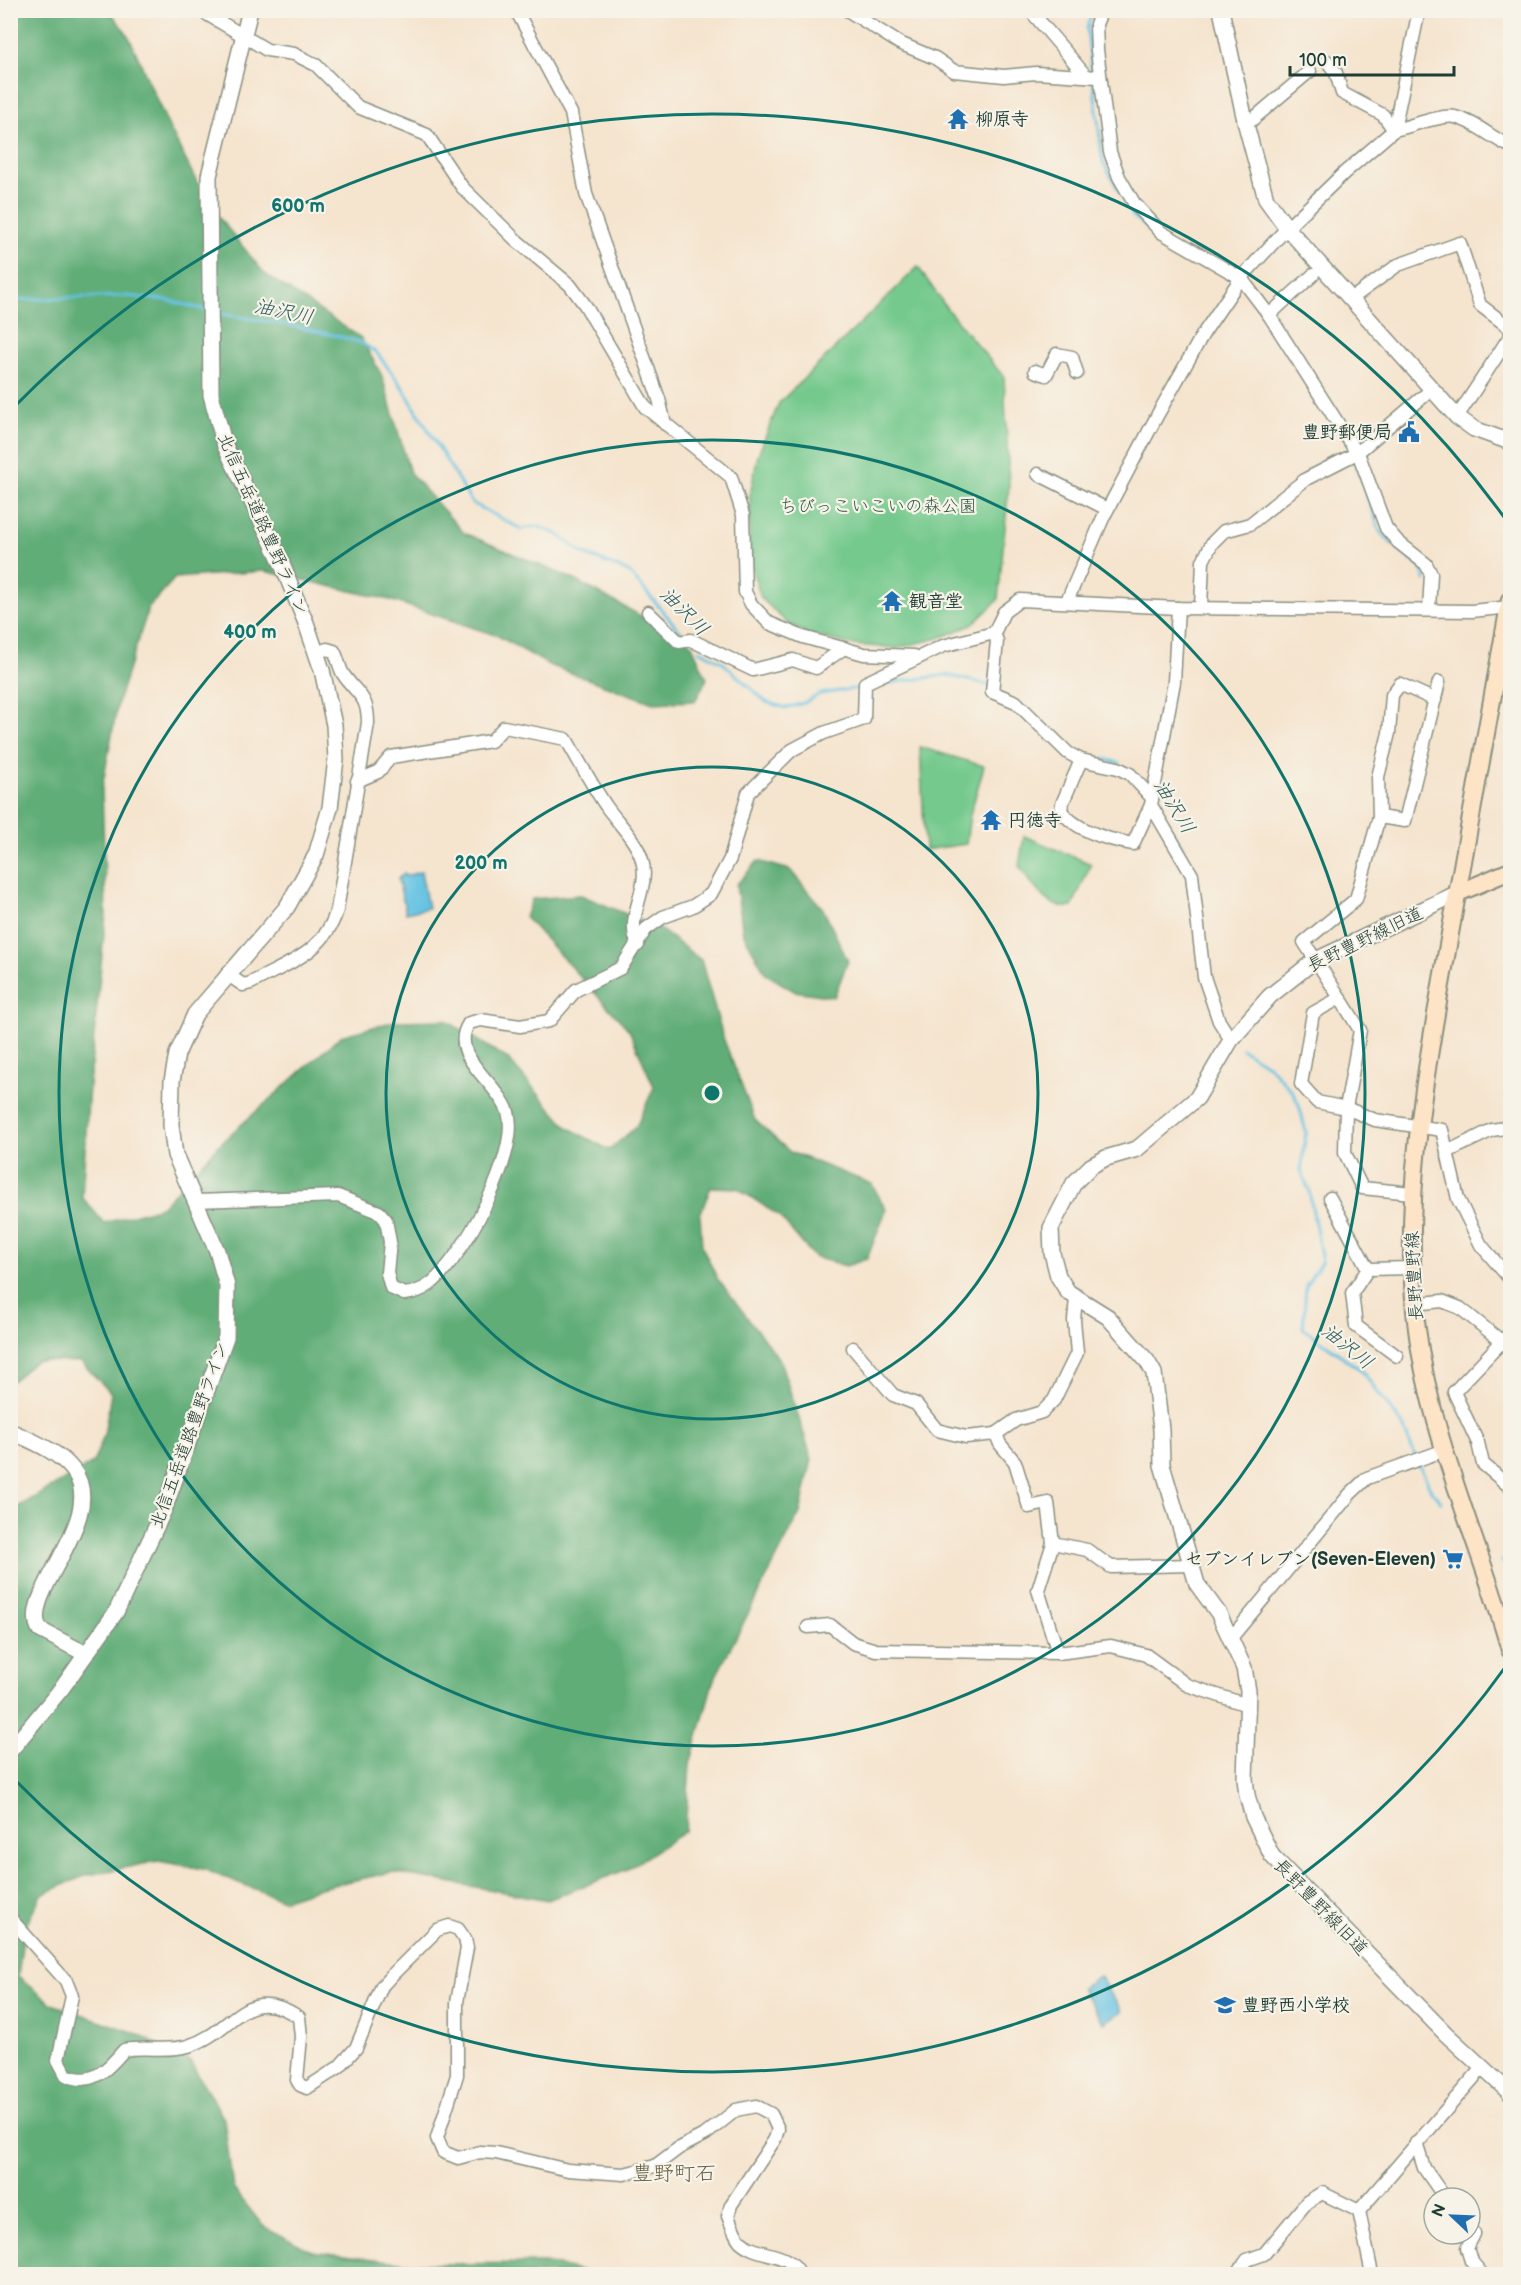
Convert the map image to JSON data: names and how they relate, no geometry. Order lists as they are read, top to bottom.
{
  "streets": {
    "main road": ["長野豊野線"],
    "street": ["北信五岳道路豊野ライン", "長野豊野線旧道"]
  },
  "crossings": [
    ["長野豊野線旧道", "長野豊野線"]
  ],
  "districts": ["豊野町石"],
  "water": ["油沢川"],
  "parks": ["ちびっこいこいの森公園"],
  "places": {
    "temple": ["柳原寺", "観音堂", "円徳寺"],
    "public building": ["豊野郵便局"],
    "supermarket": ["セブンイレブン(Seven-Eleven)"],
    "school or university": ["豊野西小学校"]
  },
  "scale_bar": "100 m",
  "north": "top left",
  "rings": ["600 m", "400 m", "200 m"]
}
